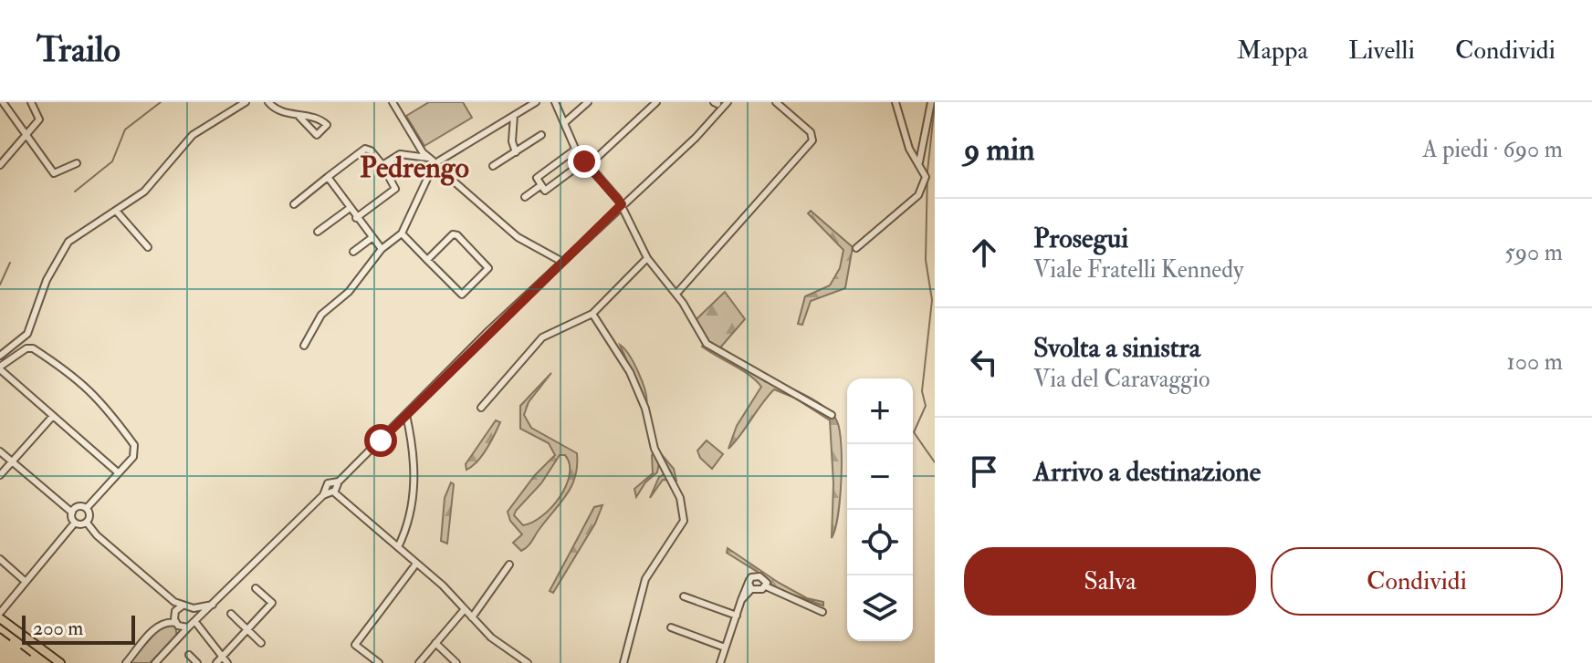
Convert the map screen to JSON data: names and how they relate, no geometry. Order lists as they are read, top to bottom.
{
  "districts": ["Pedrengo"],
  "scale_bar": "200 m",
  "page": {
    "header": "Trailo",
    "nav": ["Mappa", "Livelli", "Condividi"],
    "heading": ["9 min", "A piedi · 690 m"],
    "list": [
      ["Prosegui", "Viale Fratelli Kennedy", "590 m"],
      ["Svolta a sinistra", "Via del Caravaggio", "100 m"],
      "Arrivo a destinazione"
    ],
    "map_buttons": ["+", "−"],
    "buttons": ["Salva", "Condividi"],
    "scale": "200 m"
  }
}
